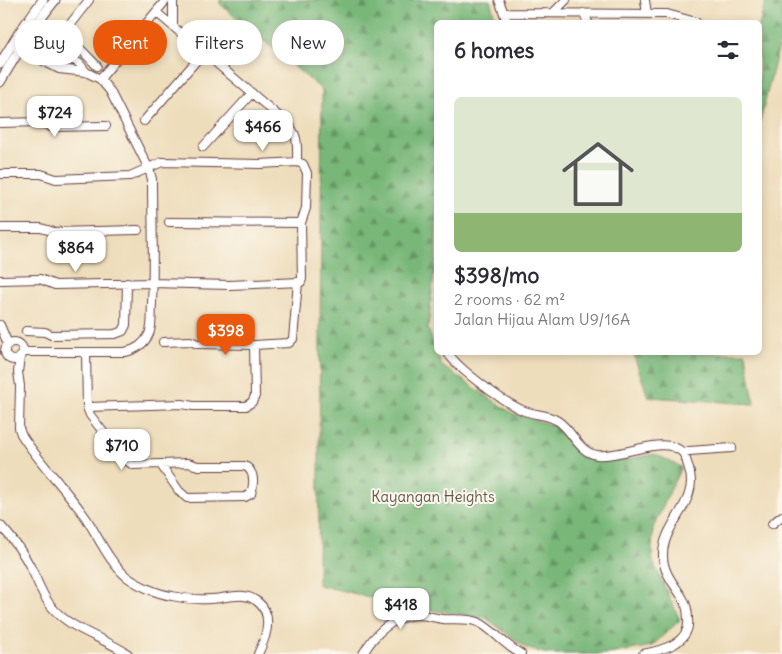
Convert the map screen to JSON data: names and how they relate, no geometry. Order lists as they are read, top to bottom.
{
  "parks": ["Kayangan Heights"],
  "page": {
    "chip": [
      "Buy",
      "Rent",
      "Filters",
      "New"
    ],
    "heading": "6 homes",
    "list": [
      {
        "name": "$398/mo",
        "note": "2 rooms · 62 m² · Jalan Hijau Alam U9/16A"
      }
    ],
    "price": [
      "$724",
      "$466",
      "$864",
      "$398",
      "$710",
      "$418"
    ]
  }
}
